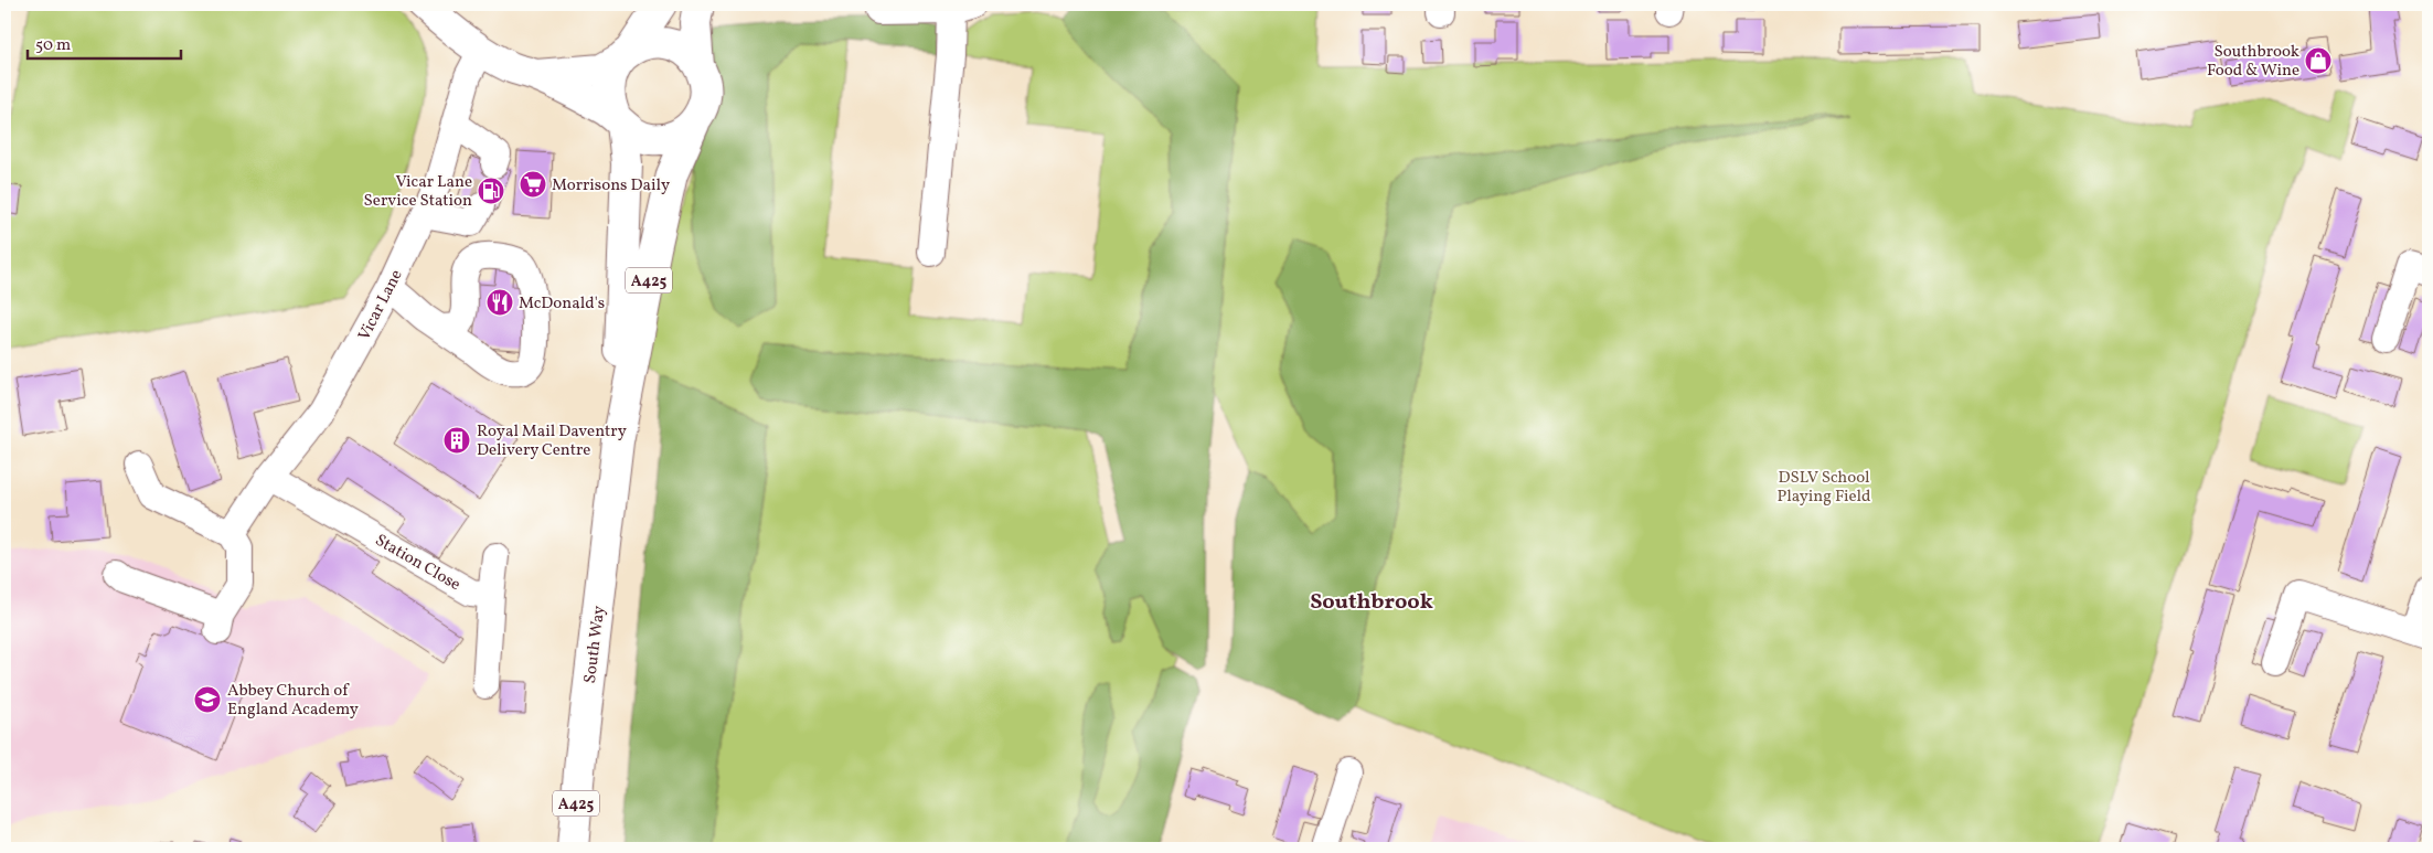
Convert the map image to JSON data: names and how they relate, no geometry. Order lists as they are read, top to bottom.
{
  "streets": {
    "main road": ["A425", "South Way"],
    "street": ["Vicar Lane", "Station Close"]
  },
  "crossings": [
    ["A425", "South Way"],
    ["Vicar Lane", "Station Close"]
  ],
  "districts": ["Southbrook"],
  "parks": ["DSLV School Playing Field"],
  "places": {
    "shop": ["Southbrook Food & Wine"],
    "supermarket": ["Morrisons Daily"],
    "fuel station": ["Vicar Lane Service Station"],
    "restaurant": ["McDonald's"],
    "building": ["Royal Mail Daventry Delivery Centre"],
    "school or university": ["Abbey Church of England Academy"]
  },
  "scale_bar": "50 m"
}
